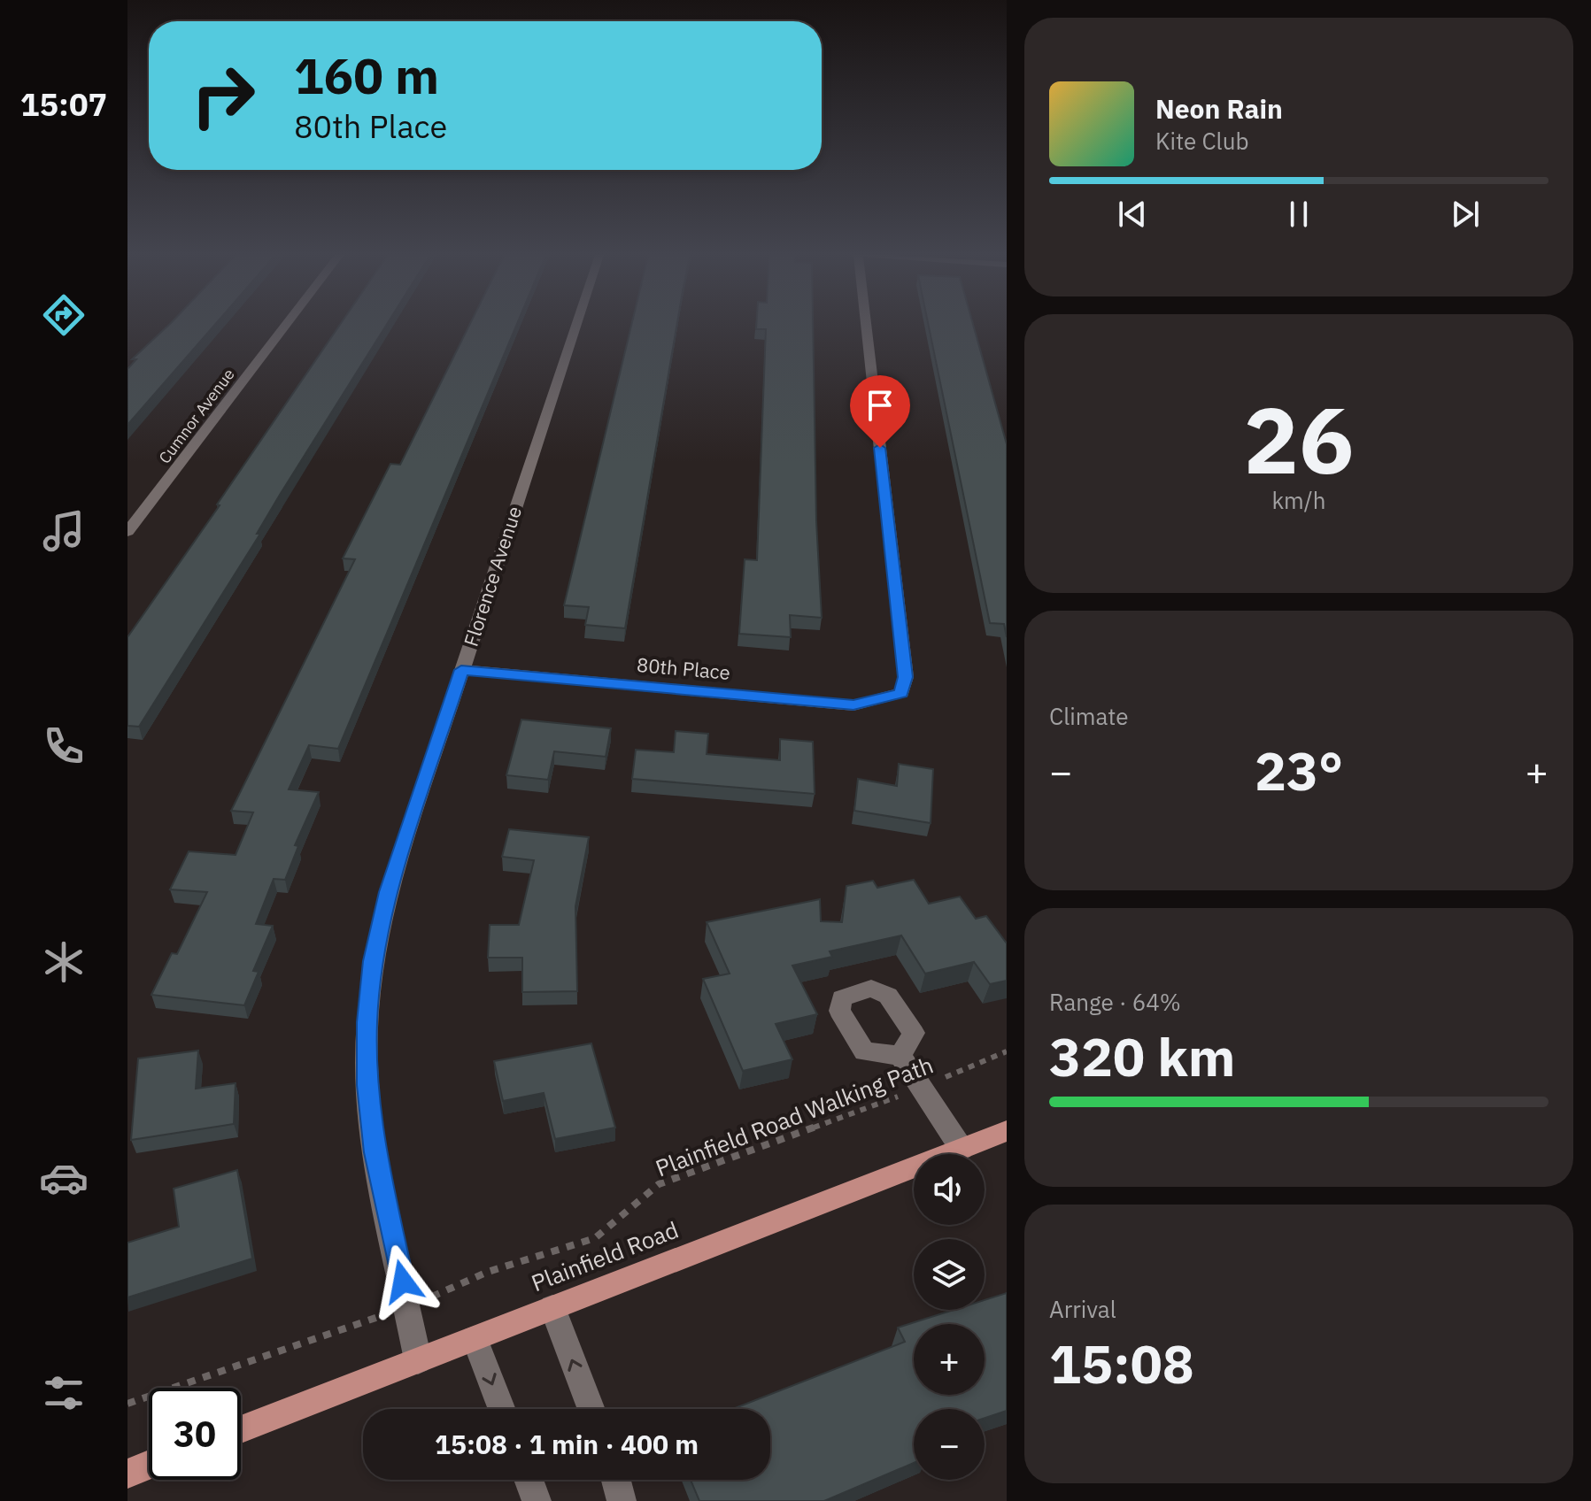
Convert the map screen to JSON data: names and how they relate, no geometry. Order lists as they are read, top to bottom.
{
  "streets": {
    "main road": ["Plainfield Road"],
    "street": ["Cumnor Avenue", "Florence Avenue", "80th Place"],
    "path": ["Plainfield Road Walking Path"]
  },
  "crossings": [
    ["Florence Avenue", "80th Place"],
    ["Florence Avenue", "Plainfield Road Walking Path"],
    ["Florence Avenue", "Plainfield Road"]
  ],
  "page": {
    "tabs": "15:07",
    "turn": ["160 m", "80th Place"],
    "song": ["Neon Rain", "Kite Club"],
    "tile": [
      ["26", "km/h"],
      "Climate",
      ["Range · 64%", "320 km"],
      ["Arrival", "15:08"]
    ],
    "heat": ["−", "23°", "+"],
    "map_buttons": ["+", "−"],
    "limit": "30",
    "trip": "15:08 · 1 min · 400 m"
  }
}
